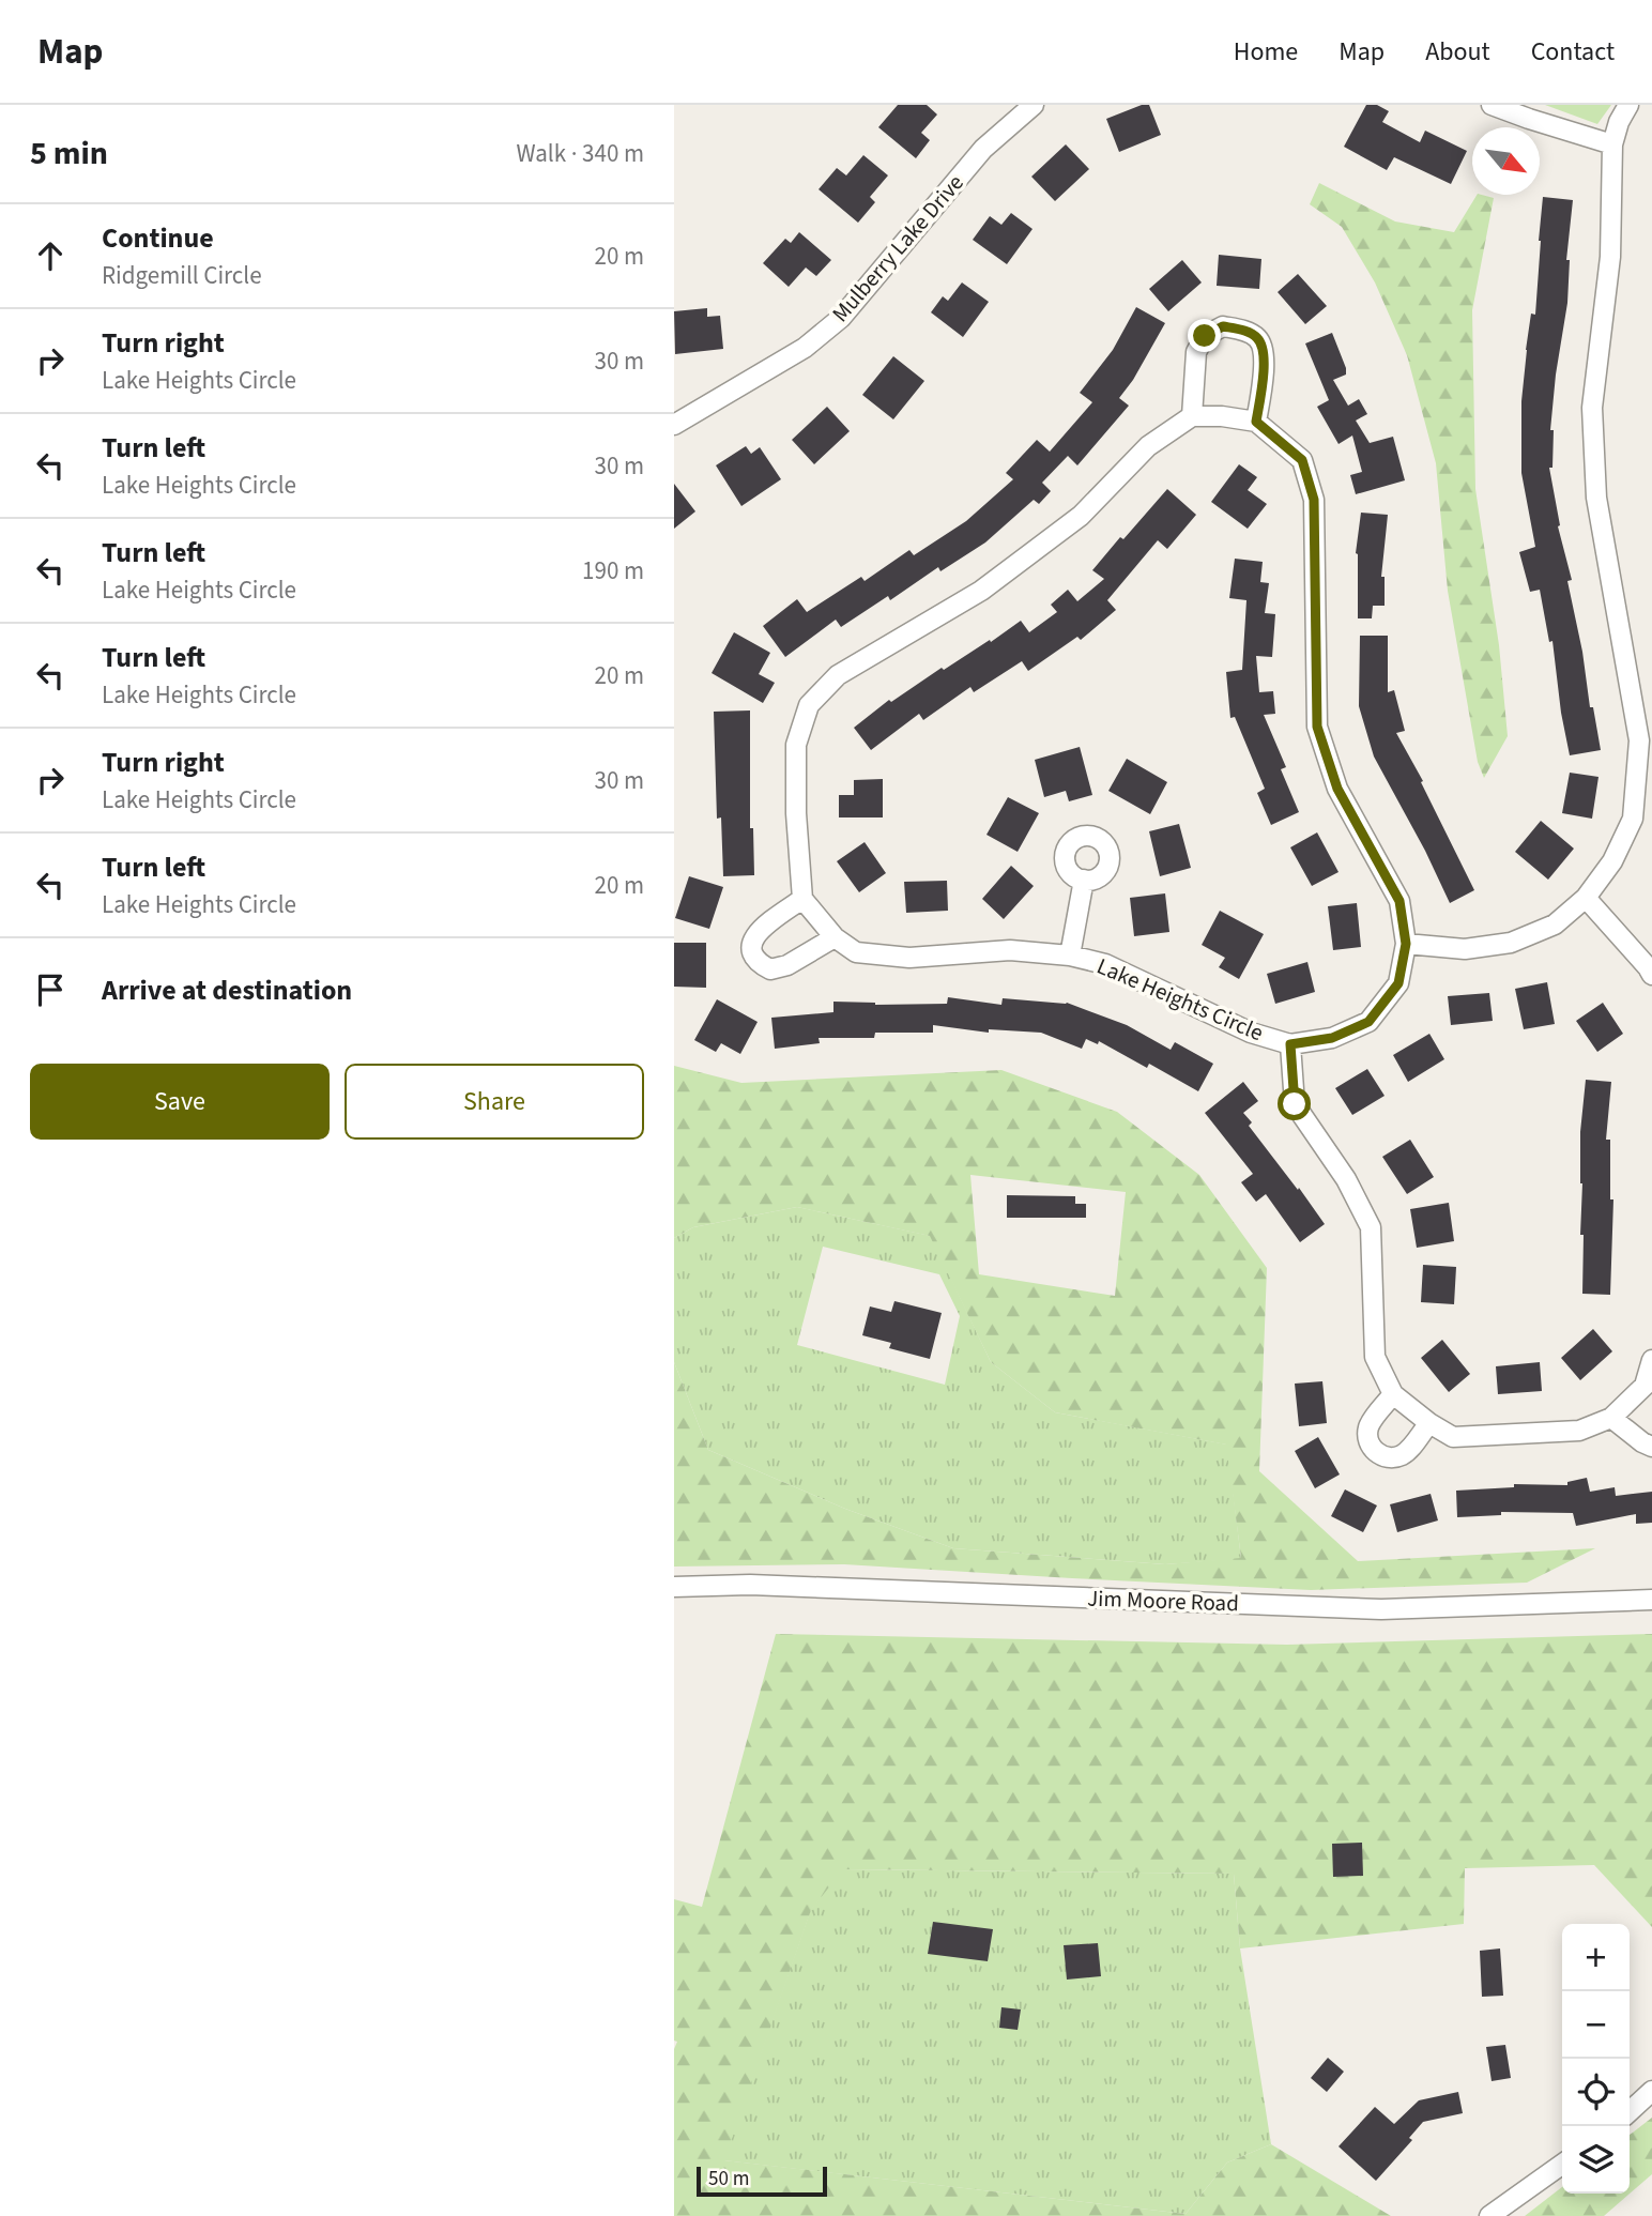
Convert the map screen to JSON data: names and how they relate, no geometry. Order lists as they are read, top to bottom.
{
  "streets": {
    "street": ["Mulberry Lake Drive", "Lake Heights Circle", "Jim Moore Road"]
  },
  "scale_bar": "50 m",
  "north": "bottom right",
  "page": {
    "header": "Map",
    "nav": [
      "Home",
      "Map",
      "About",
      "Contact"
    ],
    "heading": ["5 min", "Walk · 340 m"],
    "list": [
      ["Continue", "Ridgemill Circle", "20 m"],
      ["Turn right", "Lake Heights Circle", "30 m"],
      ["Turn left", "Lake Heights Circle", "30 m"],
      ["Turn left", "Lake Heights Circle", "190 m"],
      ["Turn left", "Lake Heights Circle", "20 m"],
      ["Turn right", "Lake Heights Circle", "30 m"],
      ["Turn left", "Lake Heights Circle", "20 m"],
      "Arrive at destination"
    ],
    "buttons": ["Save", "Share"],
    "map_buttons": ["+", "−"],
    "scale": "50 m"
  }
}
